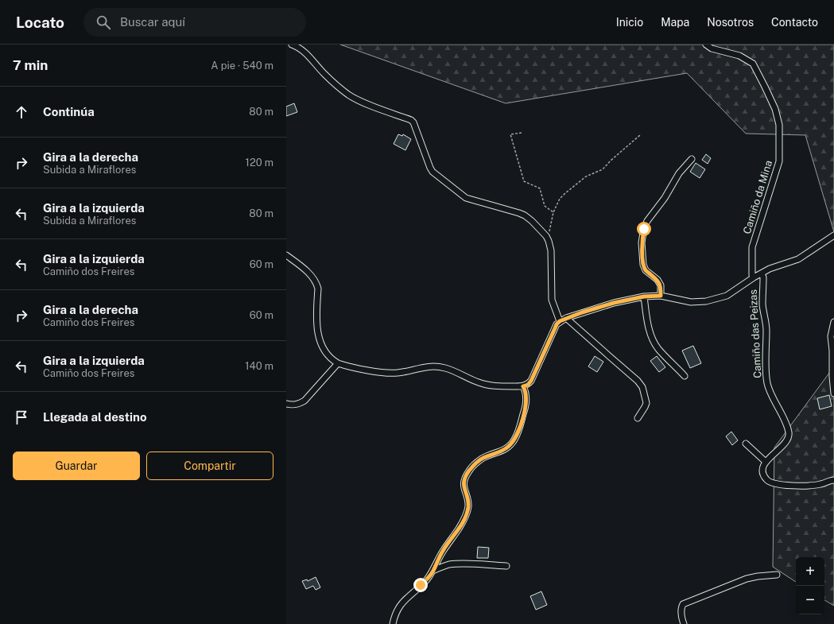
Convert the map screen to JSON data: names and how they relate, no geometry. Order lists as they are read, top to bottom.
{
  "streets": {
    "street": ["Camiño da Mina", "Camiño das Peizas"]
  },
  "page": {
    "header": "Locato",
    "search": "Buscar aquí",
    "nav": [
      "Inicio",
      "Mapa",
      "Nosotros",
      "Contacto"
    ],
    "heading": ["7 min", "A pie · 540 m"],
    "list": [
      ["Continúa", "80 m"],
      ["Gira a la derecha", "Subida a Miraflores", "120 m"],
      ["Gira a la izquierda", "Subida a Miraflores", "80 m"],
      ["Gira a la izquierda", "Camiño dos Freires", "60 m"],
      ["Gira a la derecha", "Camiño dos Freires", "60 m"],
      ["Gira a la izquierda", "Camiño dos Freires", "140 m"],
      "Llegada al destino"
    ],
    "buttons": ["Guardar", "Compartir"],
    "map_buttons": ["+", "−"]
  }
}
